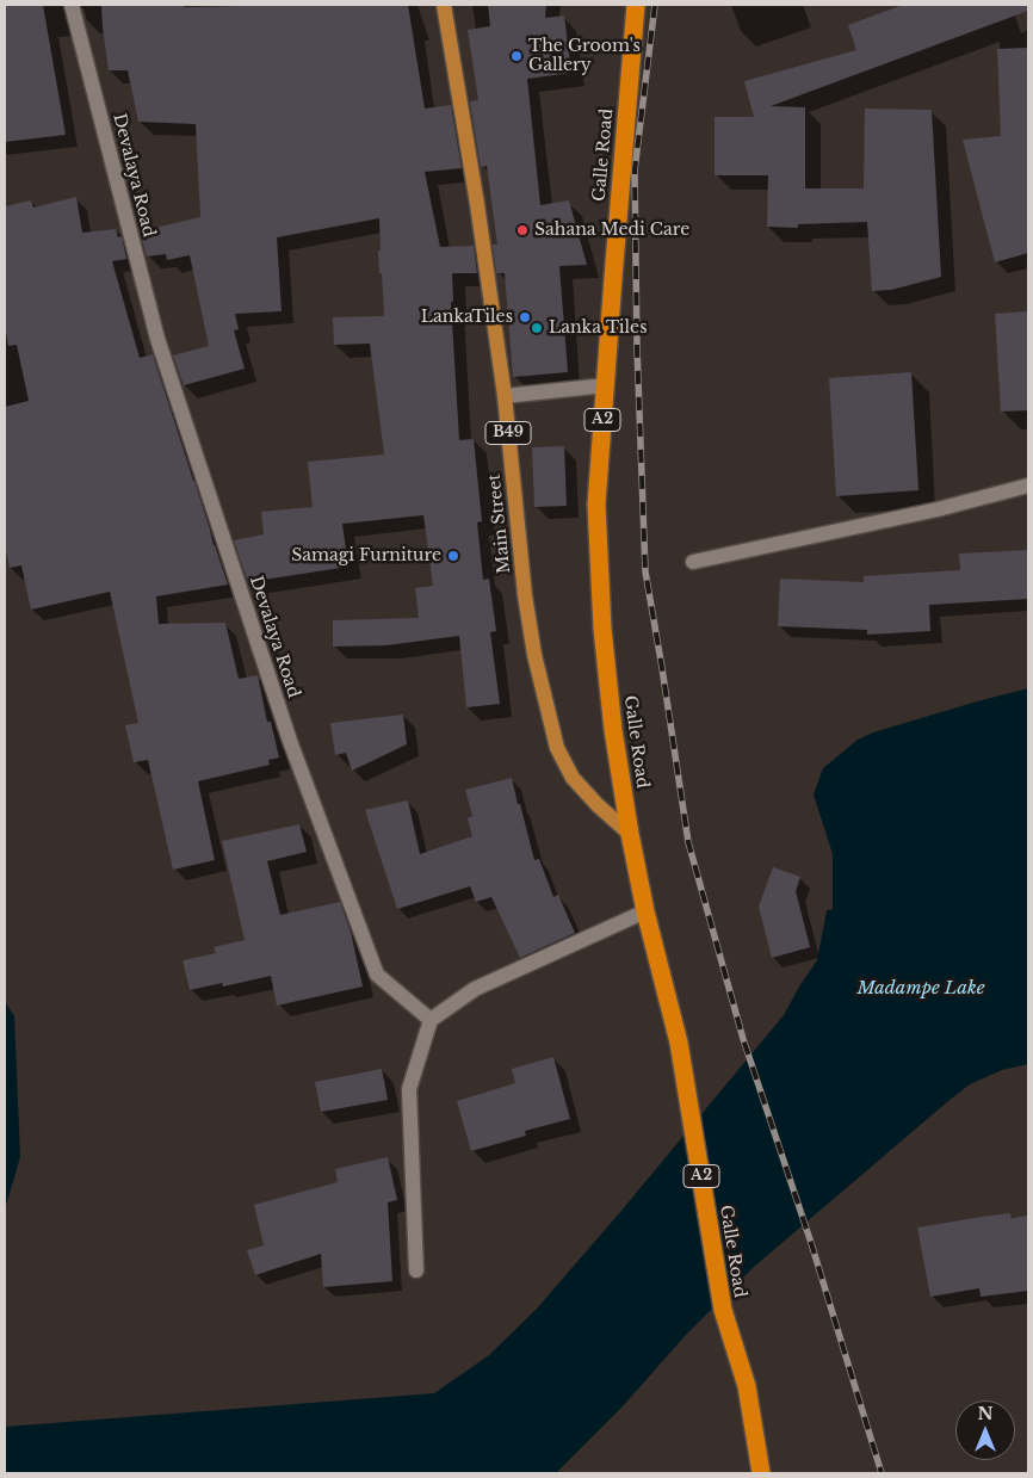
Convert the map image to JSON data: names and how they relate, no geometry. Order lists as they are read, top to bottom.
{
  "streets": {
    "highway": ["Galle Road", "A2"],
    "main road": ["B49", "Main Street"],
    "street": ["Devalaya Road"]
  },
  "crossings": [
    ["Galle Road", "Main Street"]
  ],
  "water": ["Madampe Lake"],
  "places": [
    "The Groom's Gallery",
    "Sahana Medi Care",
    "LankaTiles",
    "Lanka Tiles",
    "Samagi Furniture"
  ],
  "north": "top"
}
